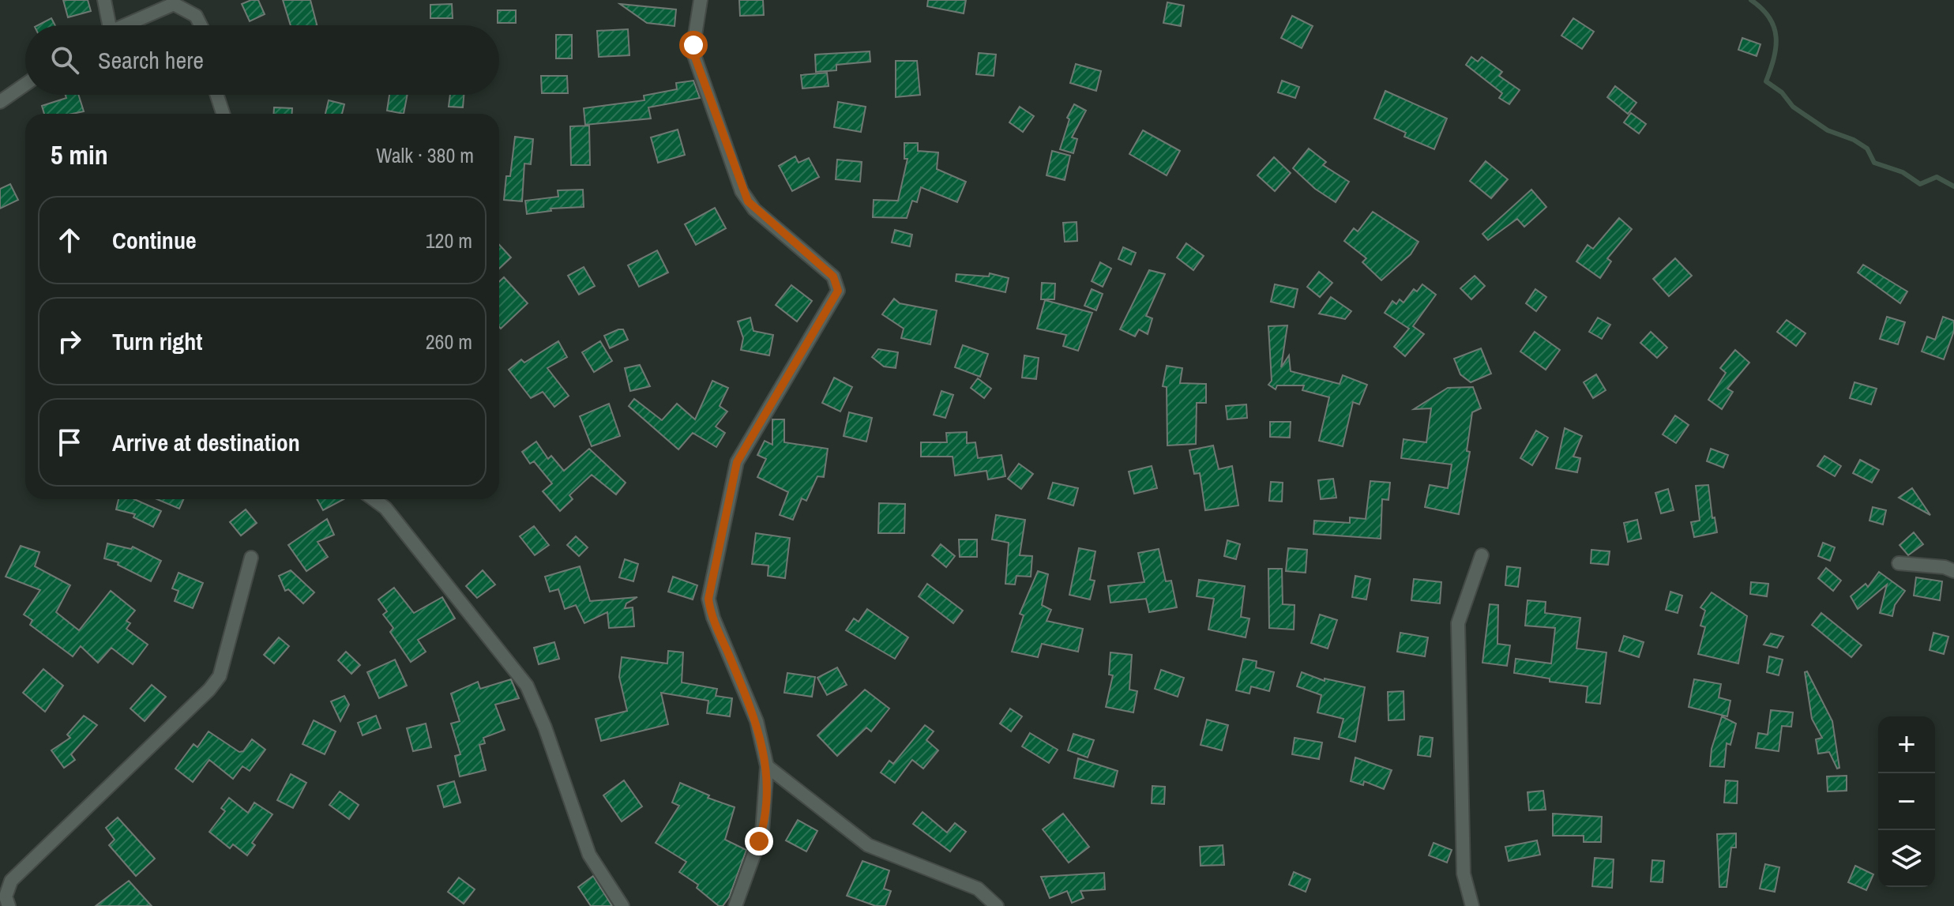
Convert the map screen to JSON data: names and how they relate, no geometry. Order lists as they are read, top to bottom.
{
  "page": {
    "search": "Search here",
    "heading": ["5 min", "Walk · 380 m"],
    "list": [
      ["Continue", "120 m"],
      ["Turn right", "260 m"],
      "Arrive at destination"
    ],
    "map_buttons": ["+", "−"]
  }
}
